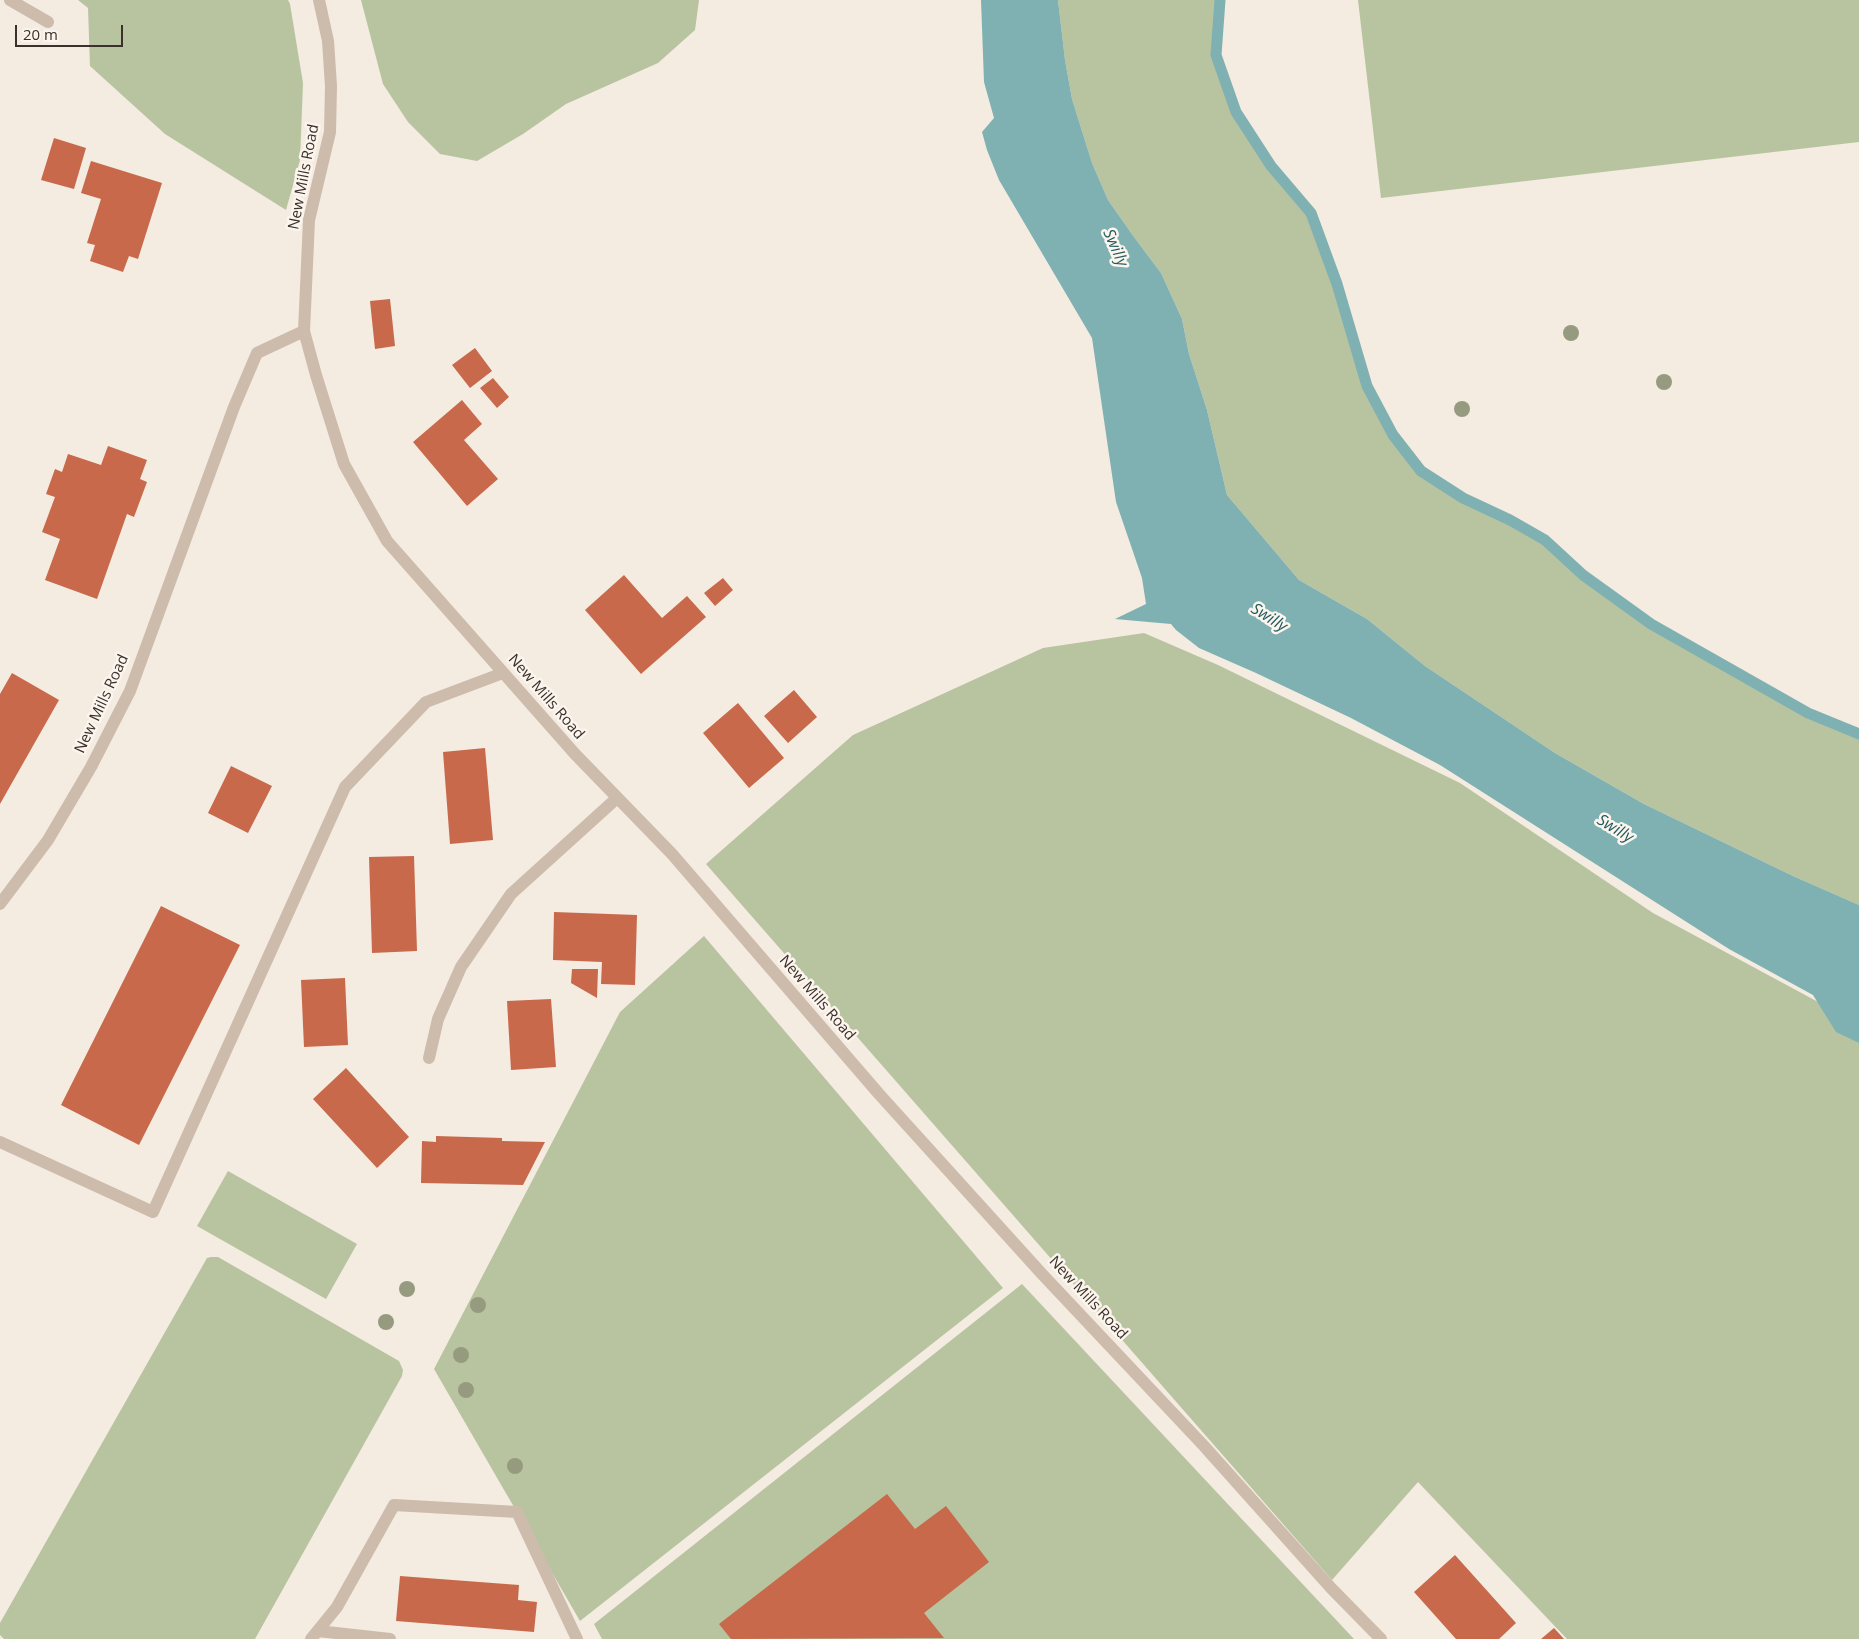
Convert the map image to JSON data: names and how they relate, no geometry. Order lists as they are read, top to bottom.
{
  "streets": {
    "street": ["New Mills Road"]
  },
  "water": ["Swilly"],
  "scale_bar": "20 m"
}
